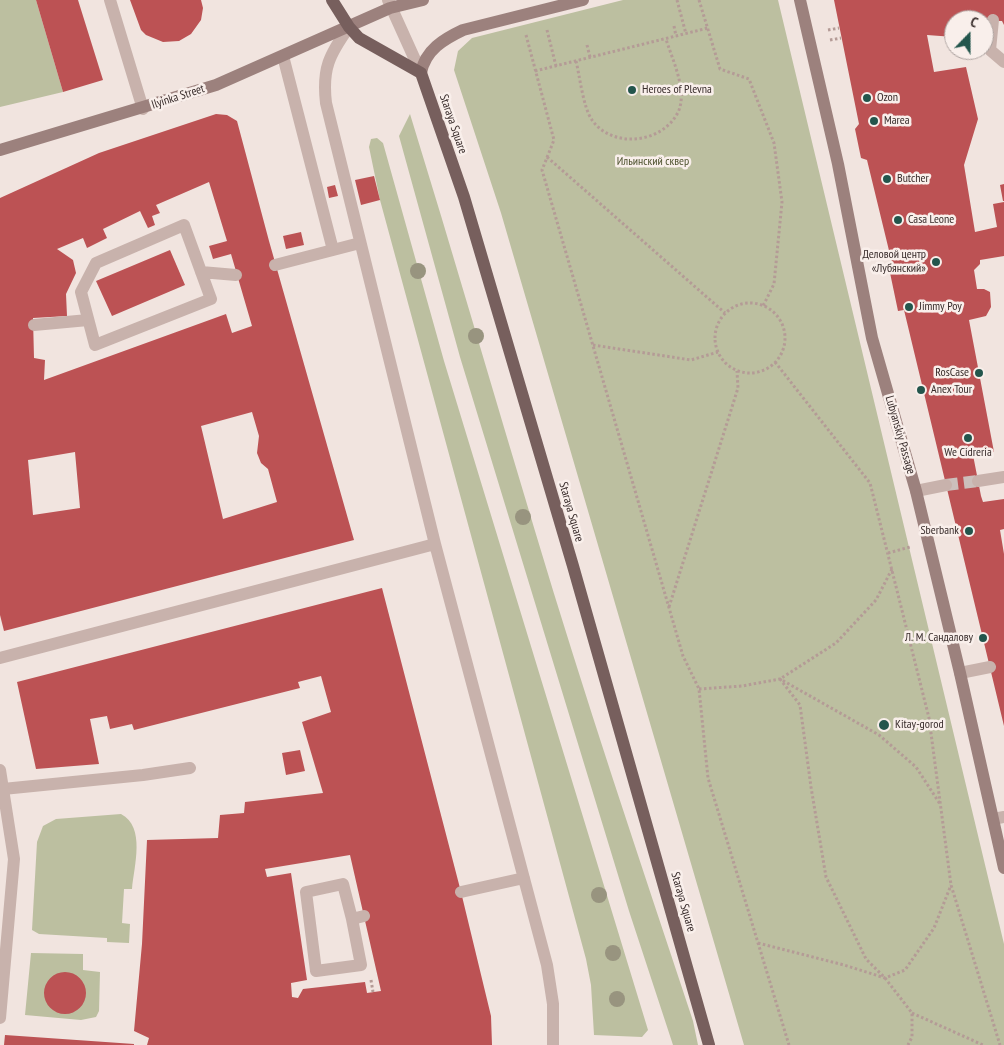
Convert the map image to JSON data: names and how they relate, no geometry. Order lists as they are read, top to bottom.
{
  "streets": {
    "main road": ["Ilyinka Street", "Staraya Square", "Lubyanskiy Passage"]
  },
  "parks": ["Ильинский сквер"],
  "places": [
    "Heroes of Plevna",
    "Ozon",
    "Marea",
    "Butcher",
    "Casa Leone",
    "Деловой центр «Лубянский»",
    "Jimmy Poy",
    "RosCase",
    "Anex Tour",
    "We Cidreria",
    "Sberbank",
    "Л. М. Сандалову",
    "Kitay-gorod"
  ],
  "north": "top"
}
